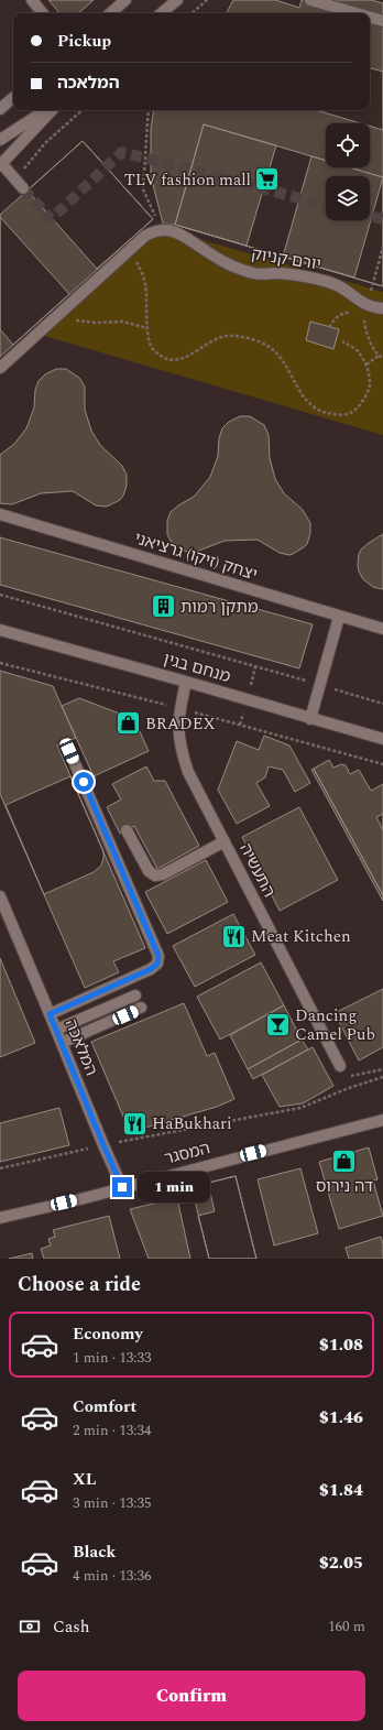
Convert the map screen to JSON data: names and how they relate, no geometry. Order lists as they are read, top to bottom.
{
  "streets": {
    "street": [
      "יורם קניוק",
      "יצחק (זיקו) גרציאני",
      "מנחם בגין",
      "התעשיה",
      "המלאכה",
      "המסגר"
    ]
  },
  "crossings": [
    ["מנחם בגין", "התעשיה"],
    ["המלאכה", "המסגר"]
  ],
  "places": {
    "supermarket": ["TLV fashion mall"],
    "building": ["מתקן רמות"],
    "shop": ["BRADEX", "דה נירוס"],
    "restaurant": ["Meat Kitchen", "HaBukhari"],
    "bar": ["Dancing Camel Pub"]
  },
  "page": {
    "banner": ["Pickup", "המלאכה"],
    "bubble": "1 min",
    "heading": "Choose a ride",
    "list": [
      {
        "name": "Economy",
        "note": "1 min · 13:33",
        "value": "$1.08"
      },
      {
        "name": "Comfort",
        "note": "2 min · 13:34",
        "value": "$1.46"
      },
      {
        "name": "XL",
        "note": "3 min · 13:35",
        "value": "$1.84"
      },
      {
        "name": "Black",
        "note": "4 min · 13:36",
        "value": "$2.05"
      }
    ],
    "pay": ["Cash", "160 m"],
    "buttons": "Confirm"
  }
}
